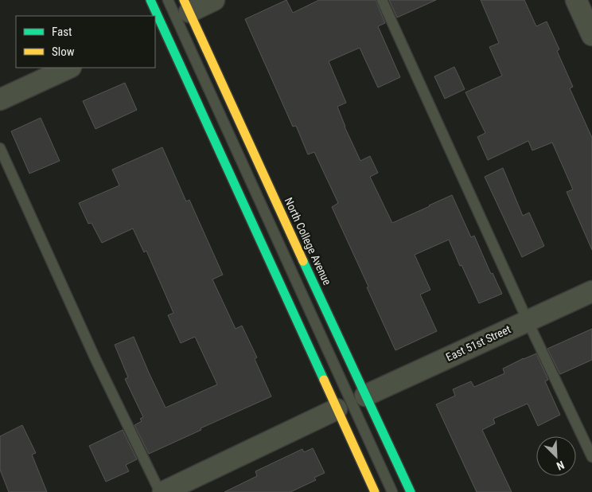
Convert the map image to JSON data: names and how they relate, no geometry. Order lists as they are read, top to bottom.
{
  "streets": {
    "main road": ["North College Avenue"],
    "street": ["East 51st Street"]
  },
  "crossings": [
    ["North College Avenue", "East 51st Street"]
  ],
  "legend": ["Fast", "Slow"],
  "north": "bottom right"
}
